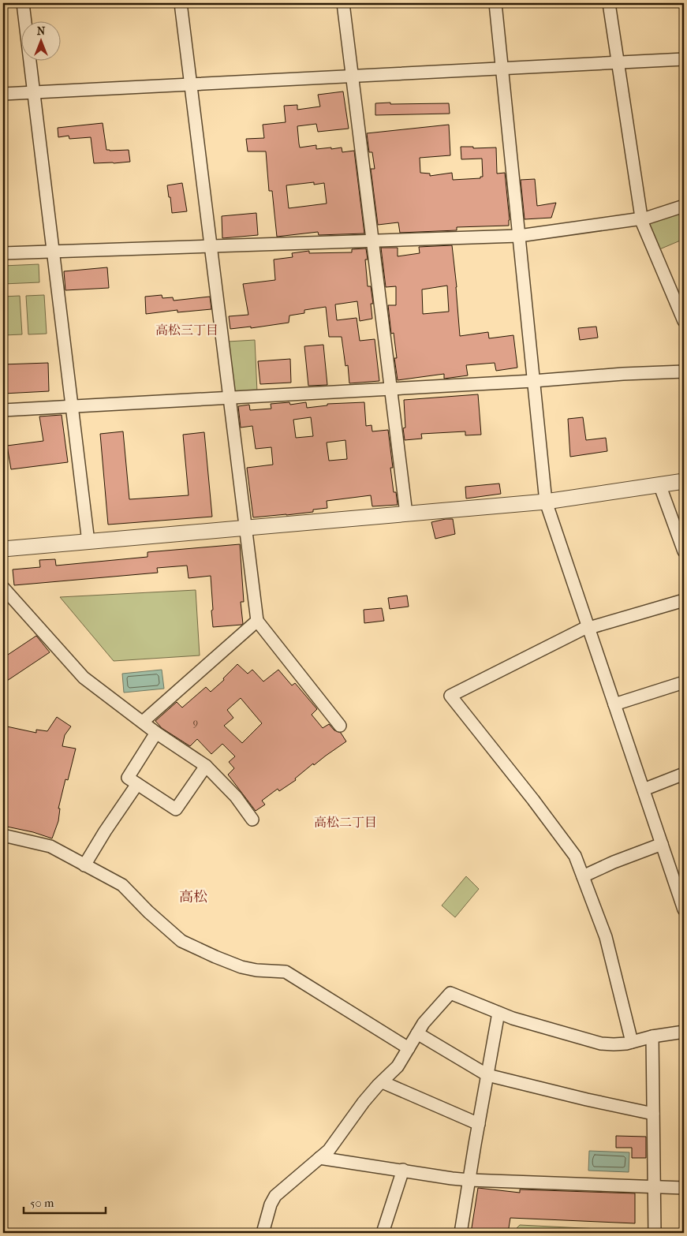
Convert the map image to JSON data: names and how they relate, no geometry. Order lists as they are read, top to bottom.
{
  "districts": ["高松三丁目", "高松二丁目", "高松"],
  "house_numbers": ["9"],
  "scale_bar": "50 m",
  "north": "top"
}
